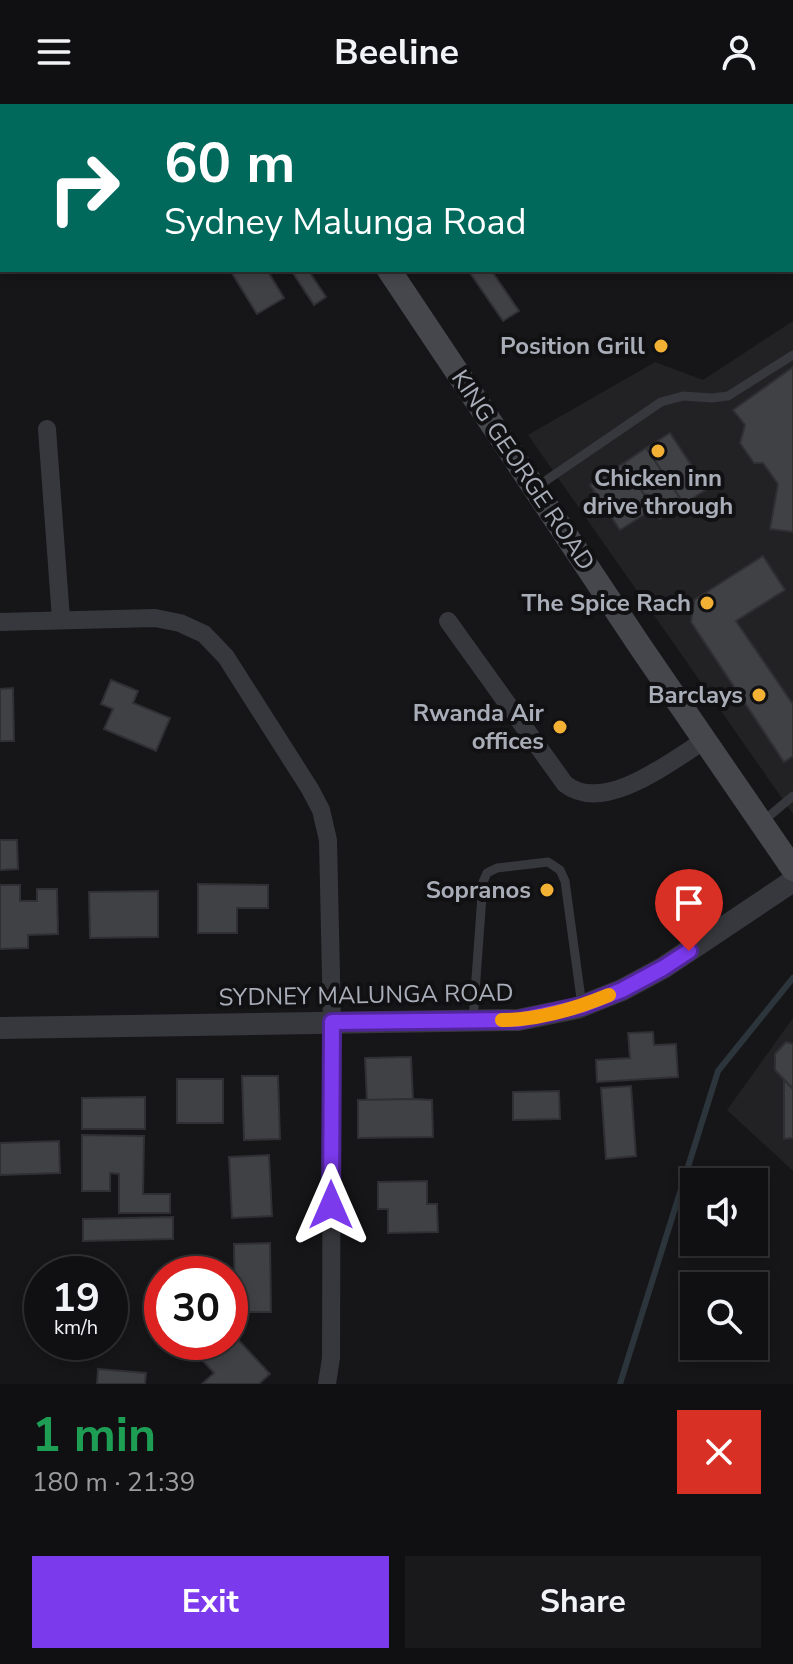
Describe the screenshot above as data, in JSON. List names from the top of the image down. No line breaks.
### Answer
{"streets":{"main road":["KING GEORGE ROAD"],"street":["SYDNEY MALUNGA ROAD"]},"places":["Position Grill","Chicken inn drive through","The Spice Rach","Barclays","Rwanda Air offices","Sopranos"],"page":{"header":"Beeline","turn":["60 m","Sydney Malunga Road"],"speed":"19 km/h","limit":"30","heading":["1 min","180 m · 21:39"],"buttons":["Exit","Share"]}}
